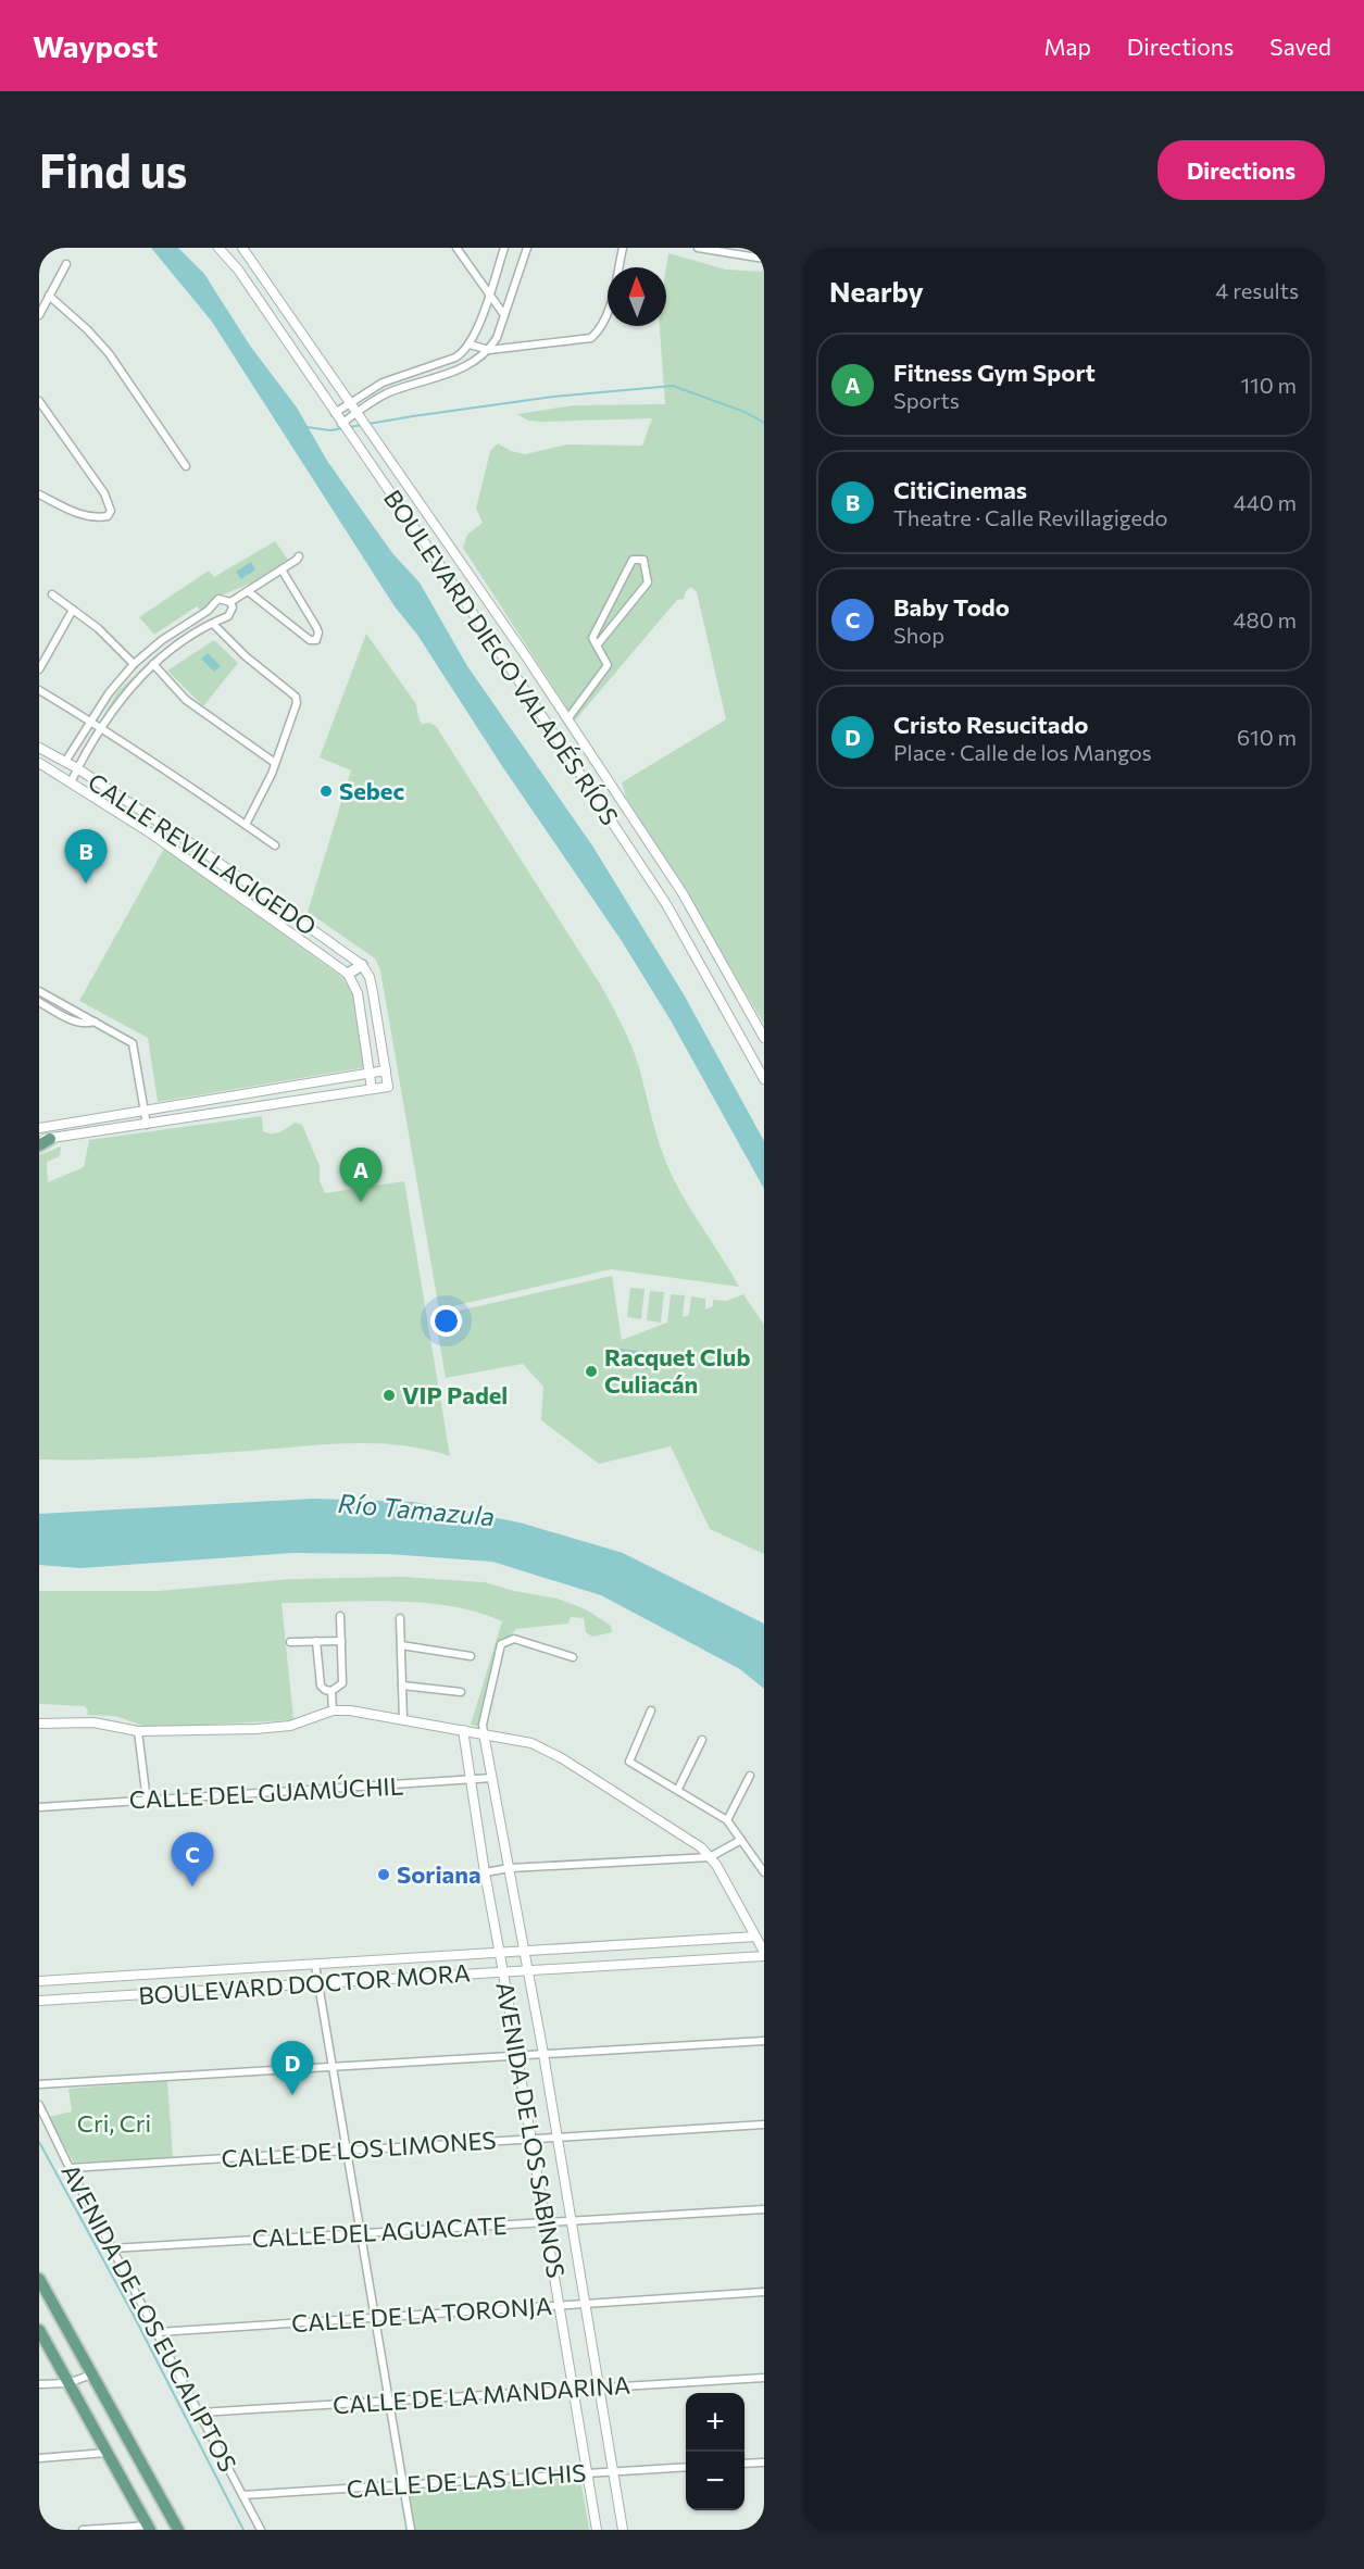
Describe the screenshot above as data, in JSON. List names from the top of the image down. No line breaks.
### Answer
{"streets":{"street":["BOULEVARD DIEGO VALADÉS RÍOS","CALLE REVILLAGIGEDO","CALLE DEL GUAMÚCHIL","BOULEVARD DOCTOR MORA","AVENIDA DE LOS SABINOS","CALLE DE LOS LIMONES","CALLE DEL AGUACATE","CALLE DE LA TORONJA","AVENIDA DE LOS EUCALIPTOS","CALLE DE LA MANDARINA","CALLE DE LAS LICHIS"]},"crossings":[["CALLE DEL GUAMÚCHIL","AVENIDA DE LOS SABINOS"],["BOULEVARD DOCTOR MORA","AVENIDA DE LOS SABINOS"],["AVENIDA DE LOS SABINOS","CALLE DE LOS LIMONES"],["AVENIDA DE LOS SABINOS","CALLE DEL AGUACATE"],["AVENIDA DE LOS SABINOS","CALLE DE LA TORONJA"],["AVENIDA DE LOS SABINOS","CALLE DE LA MANDARINA"],["AVENIDA DE LOS SABINOS","CALLE DE LAS LICHIS"],["CALLE DE LOS LIMONES","AVENIDA DE LOS EUCALIPTOS"],["CALLE DEL AGUACATE","AVENIDA DE LOS EUCALIPTOS"],["CALLE DE LA TORONJA","AVENIDA DE LOS EUCALIPTOS"],["AVENIDA DE LOS EUCALIPTOS","CALLE DE LA MANDARINA"],["AVENIDA DE LOS EUCALIPTOS","CALLE DE LAS LICHIS"]],"water":["Río Tamazula"],"parks":["Cri, Cri"],"places":["Sebec","Racquet Club Culiacán","VIP Padel","Soriana"],"north":"top","page":{"header":"Waypost","nav":["Map","Directions","Saved"],"buttons":"Directions","title":"Find us","heading":["Nearby","4 results"],"list":[{"mark":"A","name":"Fitness Gym Sport","note":"Sports","value":"110 m"},{"mark":"B","name":"CitiCinemas","note":"Theatre · Calle Revillagigedo","value":"440 m"},{"mark":"C","name":"Baby Todo","note":"Shop","value":"480 m"},{"mark":"D","name":"Cristo Resucitado","note":"Place · Calle de los Mangos","value":"610 m"}],"pins":["B","A","C","D"],"map_buttons":["+","−"]}}
